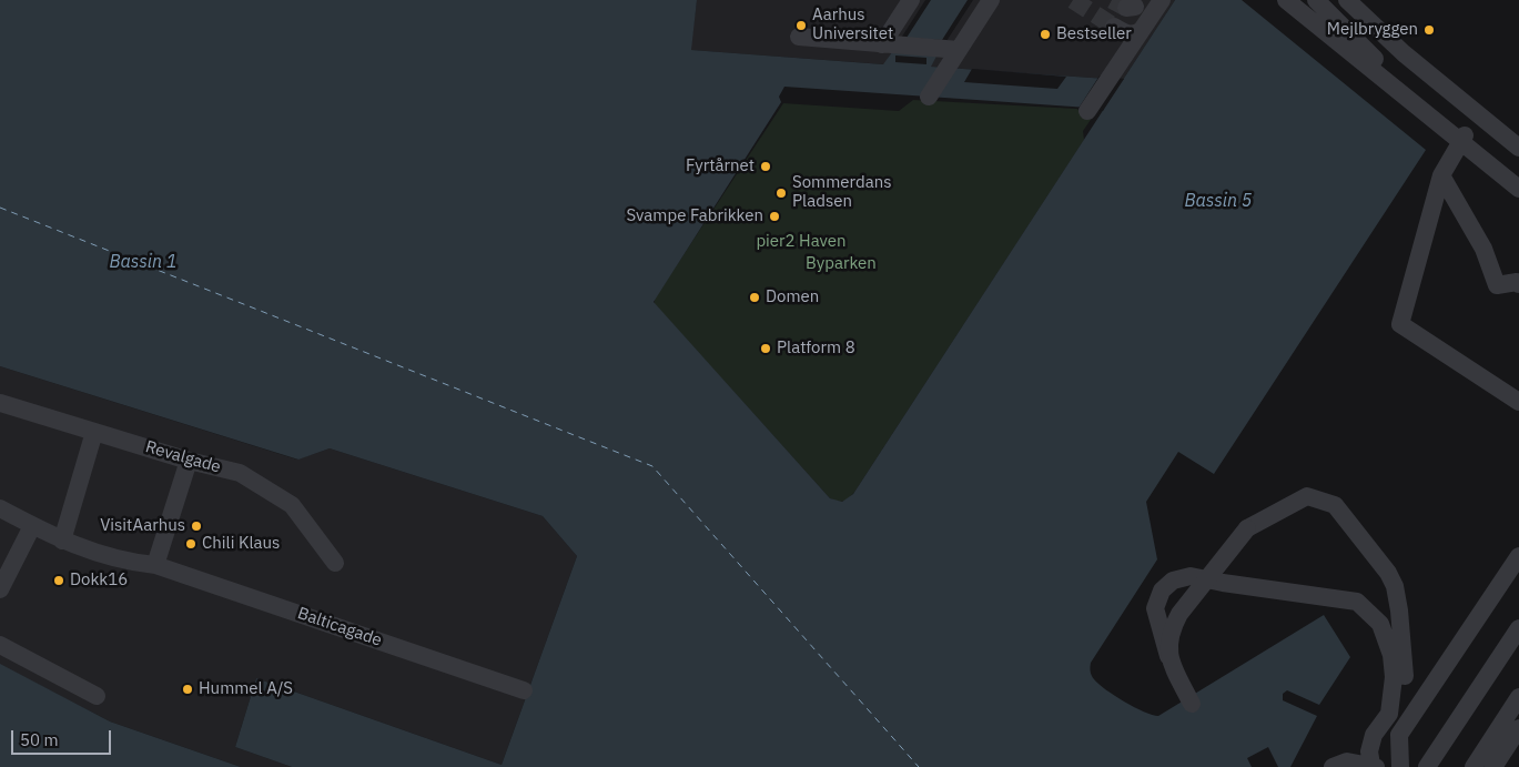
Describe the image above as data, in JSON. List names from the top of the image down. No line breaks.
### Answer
{"streets":{"street":["Revalgade","Balticagade"]},"water":["Bassin 5","Bassin 1"],"parks":["pier2 Haven","Byparken"],"places":["Aarhus Universitet","Mejlbryggen","Bestseller","Fyrtårnet","Sommerdans Pladsen","Svampe Fabrikken","Domen","Platform 8","VisitAarhus","Chili Klaus","Dokk16","Hummel A/S"],"scale_bar":"50 m"}
